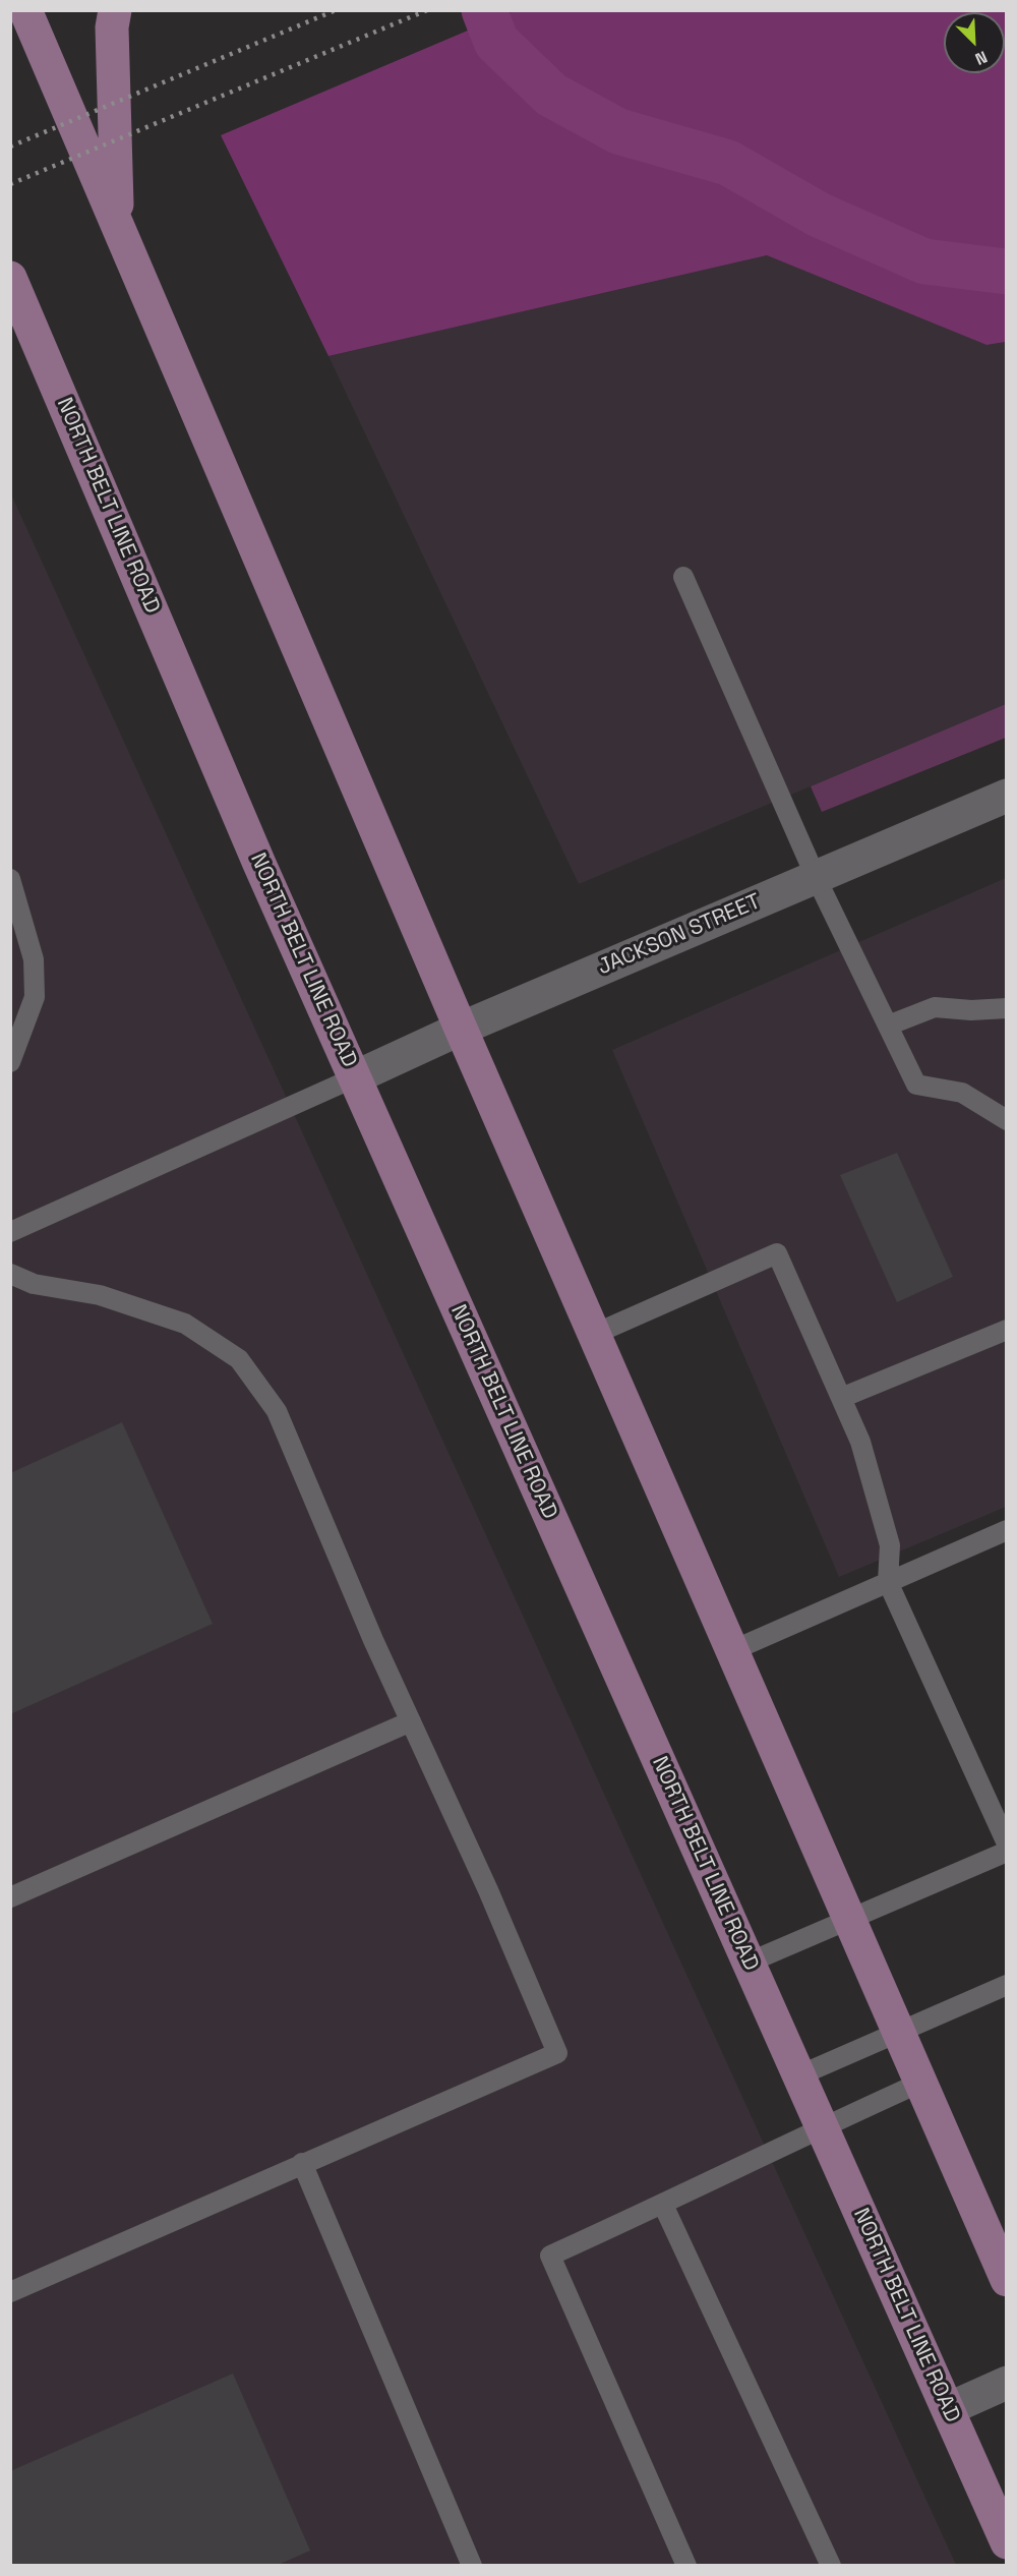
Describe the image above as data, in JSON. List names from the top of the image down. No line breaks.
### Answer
{"streets":{"main road":["NORTH BELT LINE ROAD"],"street":["JACKSON STREET"]},"crossings":[["NORTH BELT LINE ROAD","JACKSON STREET"]],"north":"bottom right"}
